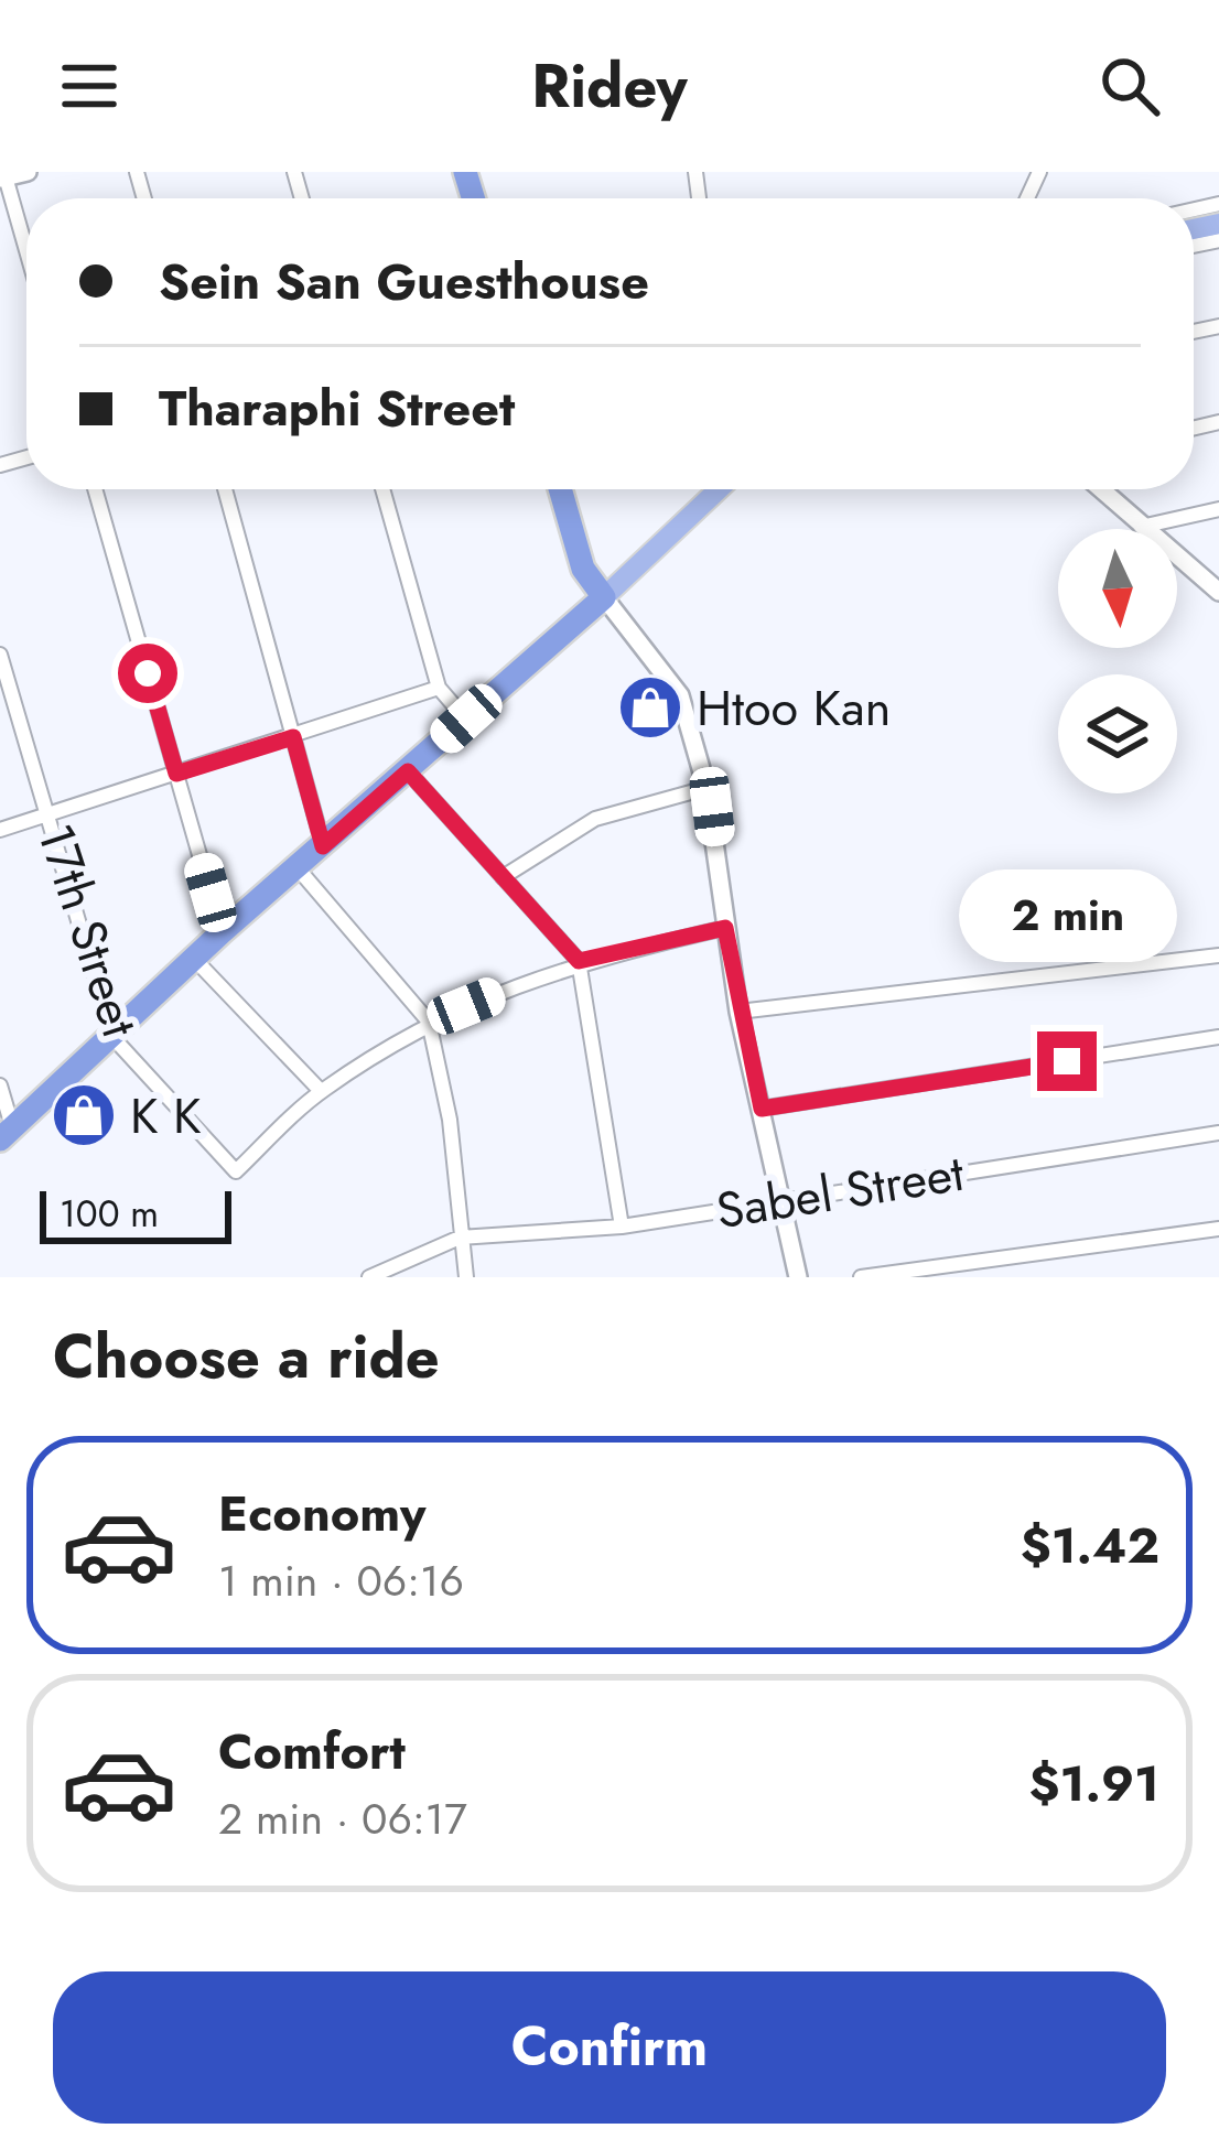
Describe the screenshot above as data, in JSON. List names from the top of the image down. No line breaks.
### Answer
{"streets":{"street":["17th Street","Sabel Street"]},"places":{"shop":["Htoo Kan","K K"]},"scale_bar":"100 m","north":"bottom","page":{"header":"Ridey","banner":["Sein San Guesthouse","Tharaphi Street"],"bubble":"2 min","scale":"100 m","heading":"Choose a ride","list":[{"name":"Economy","note":"1 min · 06:16","value":"$1.42"},{"name":"Comfort","note":"2 min · 06:17","value":"$1.91"}],"buttons":"Confirm"}}
